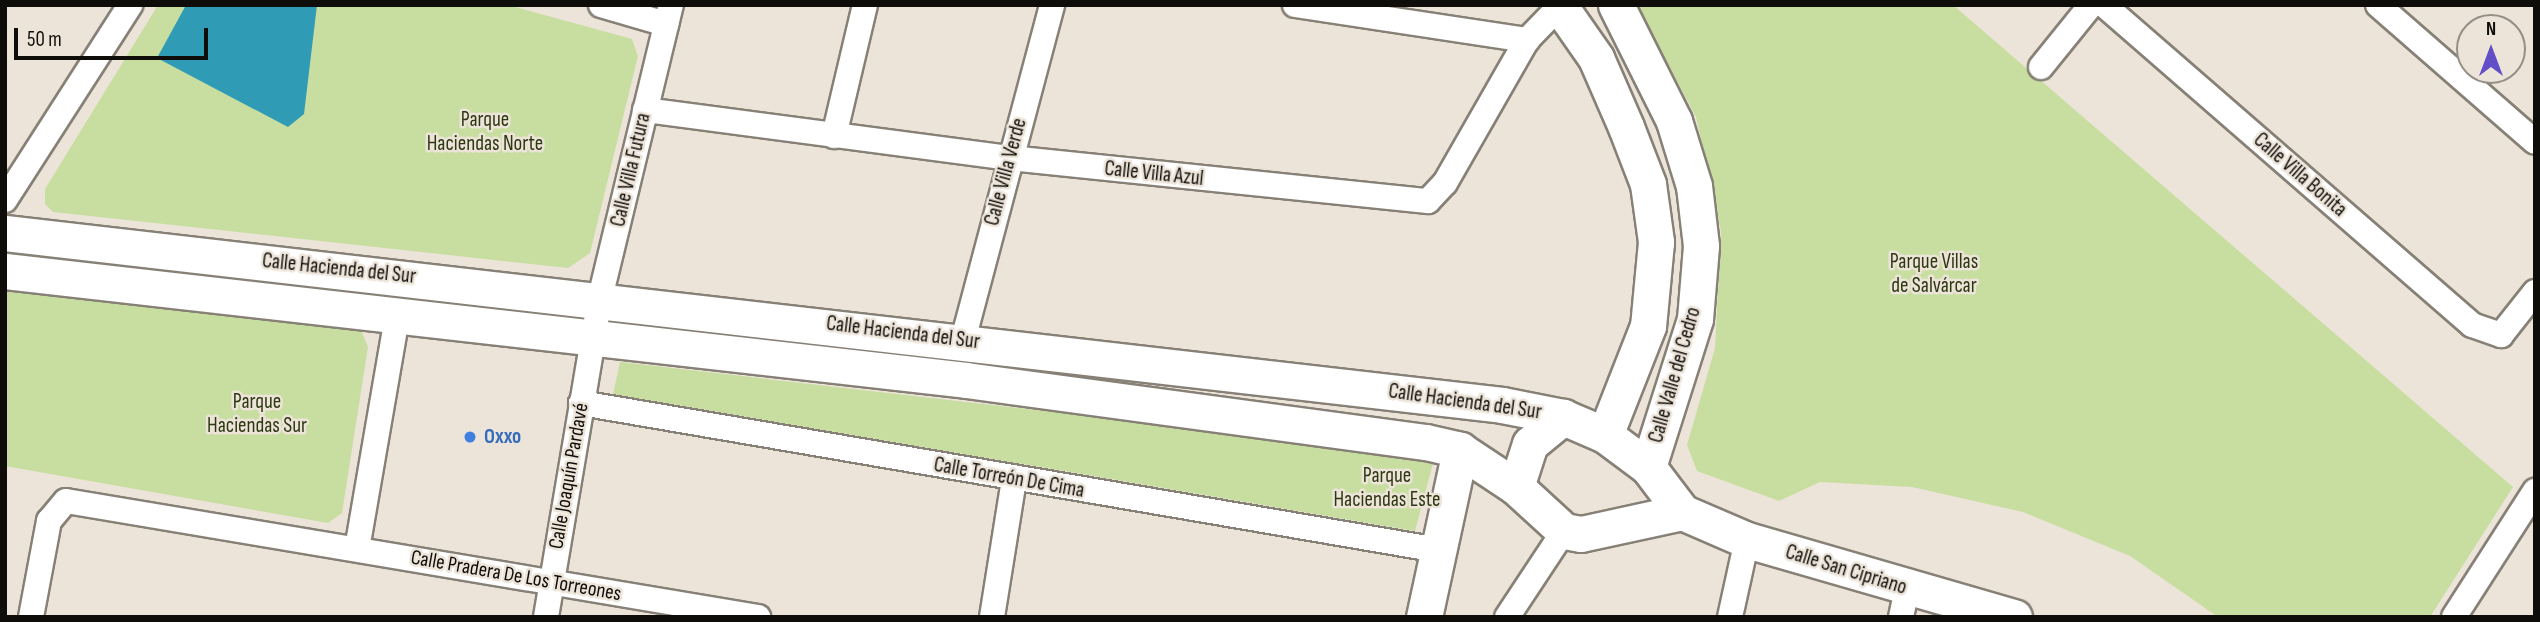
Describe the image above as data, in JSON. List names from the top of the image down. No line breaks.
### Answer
{"streets":{"street":["Calle Villa Futura","Calle Villa Verde","Calle Villa Azul","Calle Villa Bonita","Calle Hacienda del Sur","Calle Valle del Cedro","Calle Joaquín Pardavé","Calle Torreón De Cima","Calle San Cipriano","Calle Pradera De Los Torreones"]},"crossings":[["Calle Villa Futura","Calle Villa Azul"],["Calle Villa Futura","Calle Hacienda del Sur"],["Calle Villa Futura","Calle Joaquín Pardavé"],["Calle Villa Verde","Calle Villa Azul"],["Calle Villa Verde","Calle Hacienda del Sur"],["Calle Villa Azul","Calle Valle del Cedro"],["Calle Hacienda del Sur","Calle Valle del Cedro"],["Calle Hacienda del Sur","Calle Joaquín Pardavé"],["Calle Hacienda del Sur","Calle San Cipriano"],["Calle Joaquín Pardavé","Calle Torreón De Cima"],["Calle Joaquín Pardavé","Calle Pradera De Los Torreones"]],"parks":["Parque Haciendas Norte","Parque Villas de Salvárcar","Parque Haciendas Sur","Parque Haciendas Este"],"places":["Oxxo"],"scale_bar":"50 m","north":"top"}
